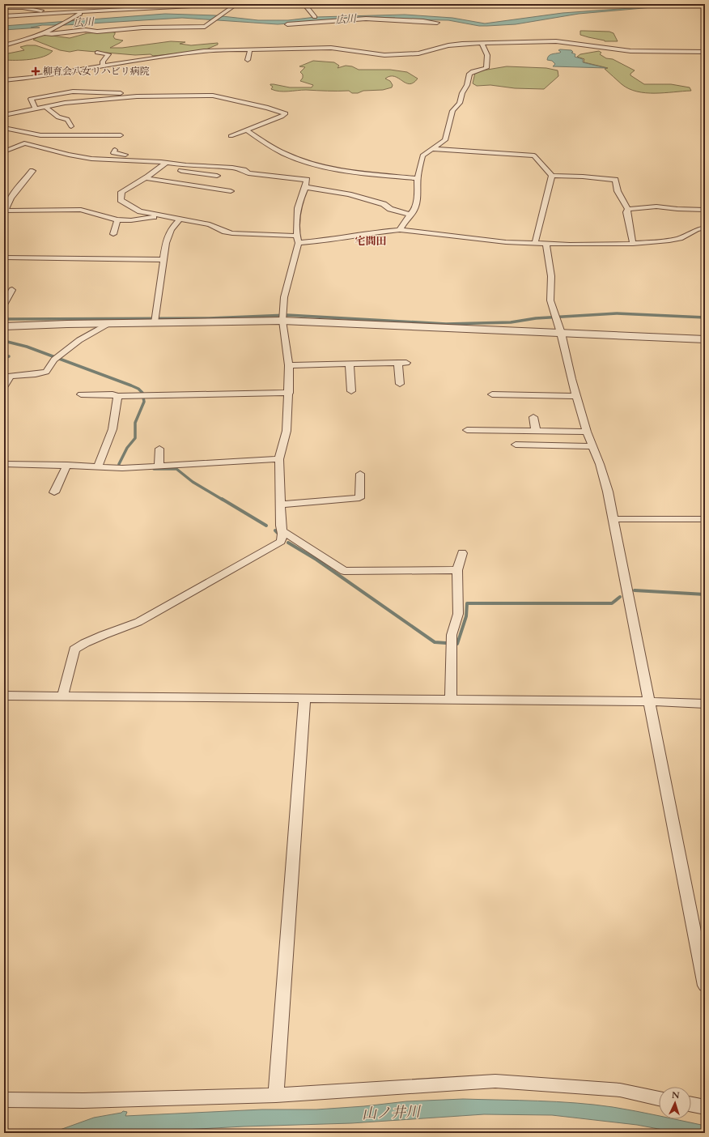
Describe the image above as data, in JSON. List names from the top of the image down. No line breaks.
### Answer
{"districts":["宅間田"],"water":["広川","山ノ井川"],"places":{"health":["柳育会八女リハビリ病院"]},"north":"top"}
